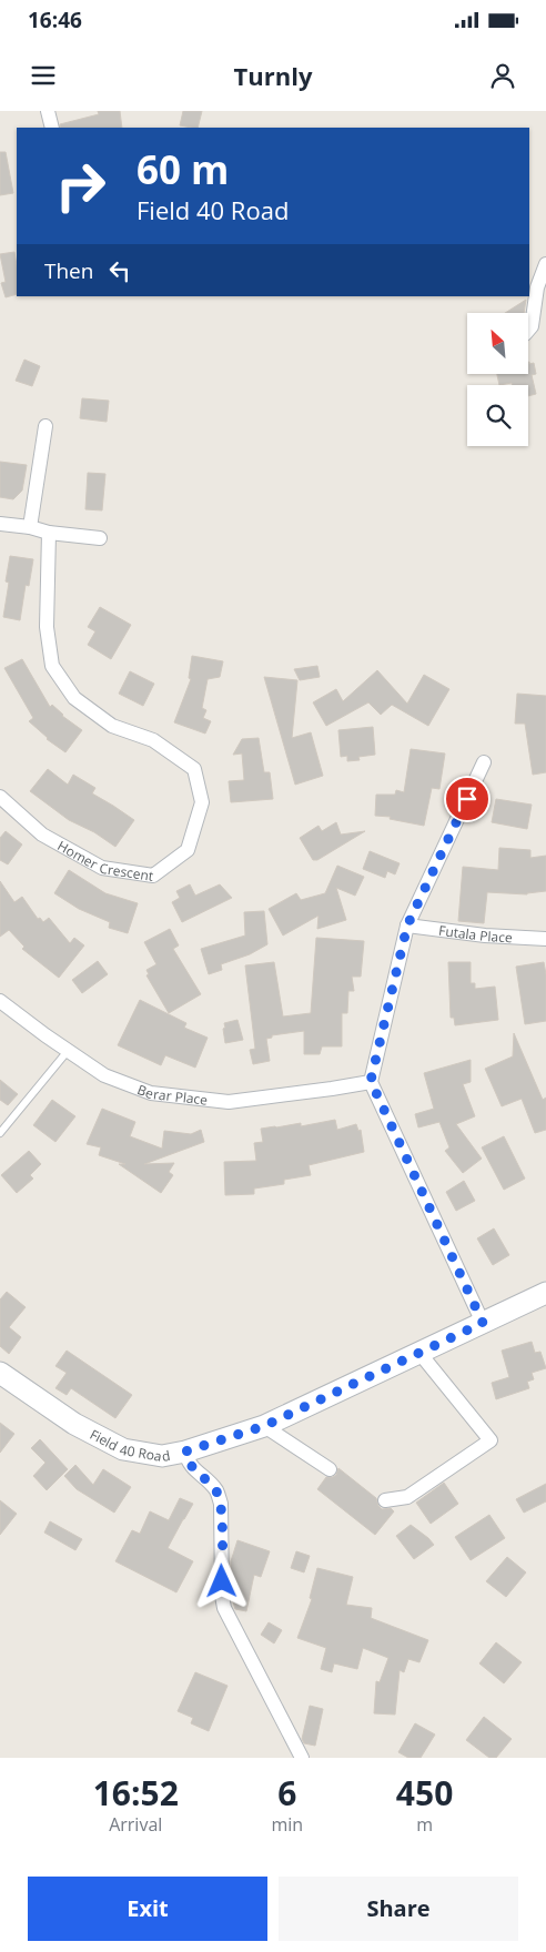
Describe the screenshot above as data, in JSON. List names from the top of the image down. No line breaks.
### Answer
{"streets":{"street":["Homer Crescent","Futala Place","Berar Place","Field 40 Road"]},"north":"top left","page":{"status":"16:46","header":"Turnly","turn":["60 m","Field 40 Road"],"then":"Then","eta":["16:52","Arrival","6","min","450","m"],"buttons":["Exit","Share"]}}
